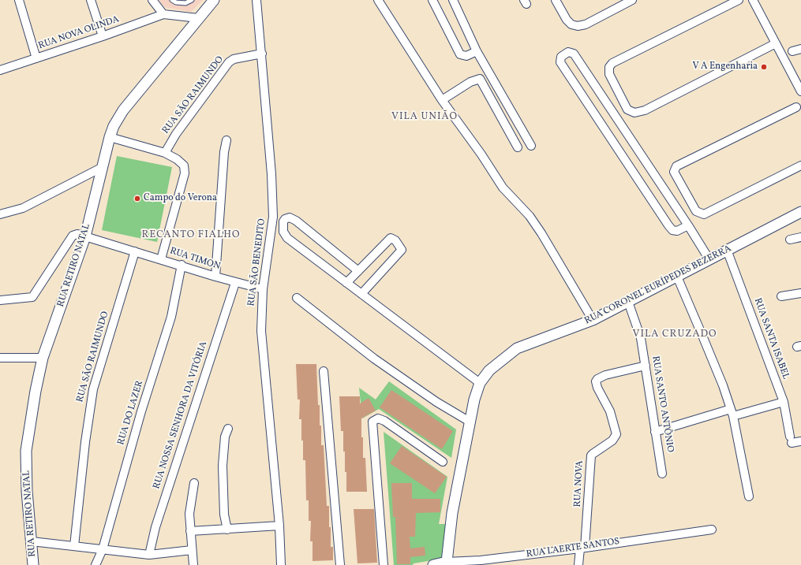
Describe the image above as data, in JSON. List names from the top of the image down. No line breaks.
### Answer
{"streets":{"street":["RUA NOVA OLINDA","RUA SÃO RAIMUNDO","RUA TIMON","RUA SÃO BENEDITO","RUA RETIRO NATAL","RUA CORONEL EURÍPEDES BEZERRA","RUA SANTA ISABEL","RUA SANTO ANTÔNIO","RUA DO LAZER","RUA NOSSA SENHORA DA VITÓRIA","RUA NOVA","RUA LAERTE SANTOS"]},"crossings":[["RUA SÃO RAIMUNDO","RUA TIMON"],["RUA SÃO RAIMUNDO","RUA SÃO BENEDITO"],["RUA TIMON","RUA SÃO BENEDITO"],["RUA TIMON","RUA RETIRO NATAL"],["RUA TIMON","RUA DO LAZER"],["RUA TIMON","RUA NOSSA SENHORA DA VITÓRIA"],["RUA CORONEL EURÍPEDES BEZERRA","RUA SANTA ISABEL"],["RUA CORONEL EURÍPEDES BEZERRA","RUA SANTO ANTÔNIO"],["RUA CORONEL EURÍPEDES BEZERRA","RUA LAERTE SANTOS"],["RUA SANTO ANTÔNIO","RUA NOVA"],["RUA NOVA","RUA LAERTE SANTOS"]],"districts":["VILA UNIÃO","RECANTO FIALHO","VILA CRUZADO"],"places":["V A Engenharia","Campo do Verona"]}
